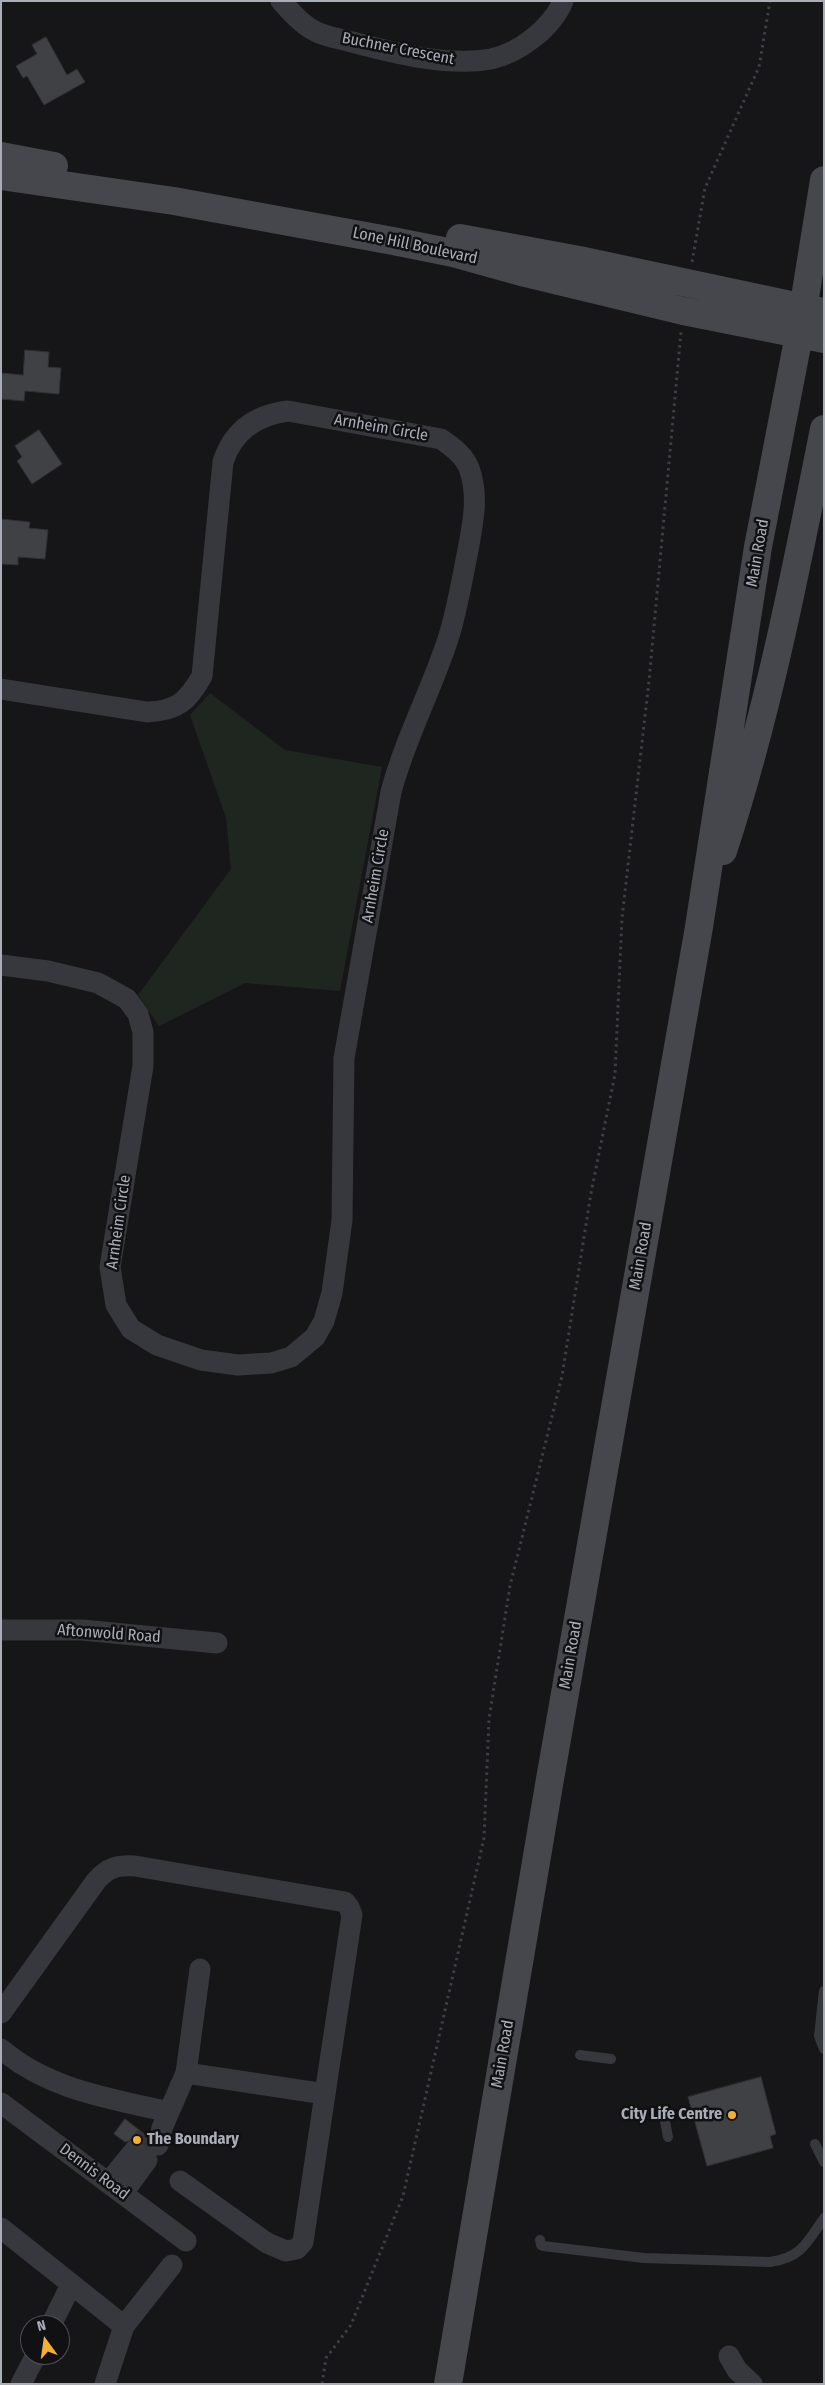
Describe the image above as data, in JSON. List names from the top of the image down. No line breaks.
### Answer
{"streets":{"main road":["Lone Hill Boulevard","Main Road"],"street":["Buchner Crescent","Arnheim Circle","Aftonwold Road","Dennis Road"]},"crossings":[["Lone Hill Boulevard","Main Road"]],"places":["City Life Centre","The Boundary"],"north":"top"}
